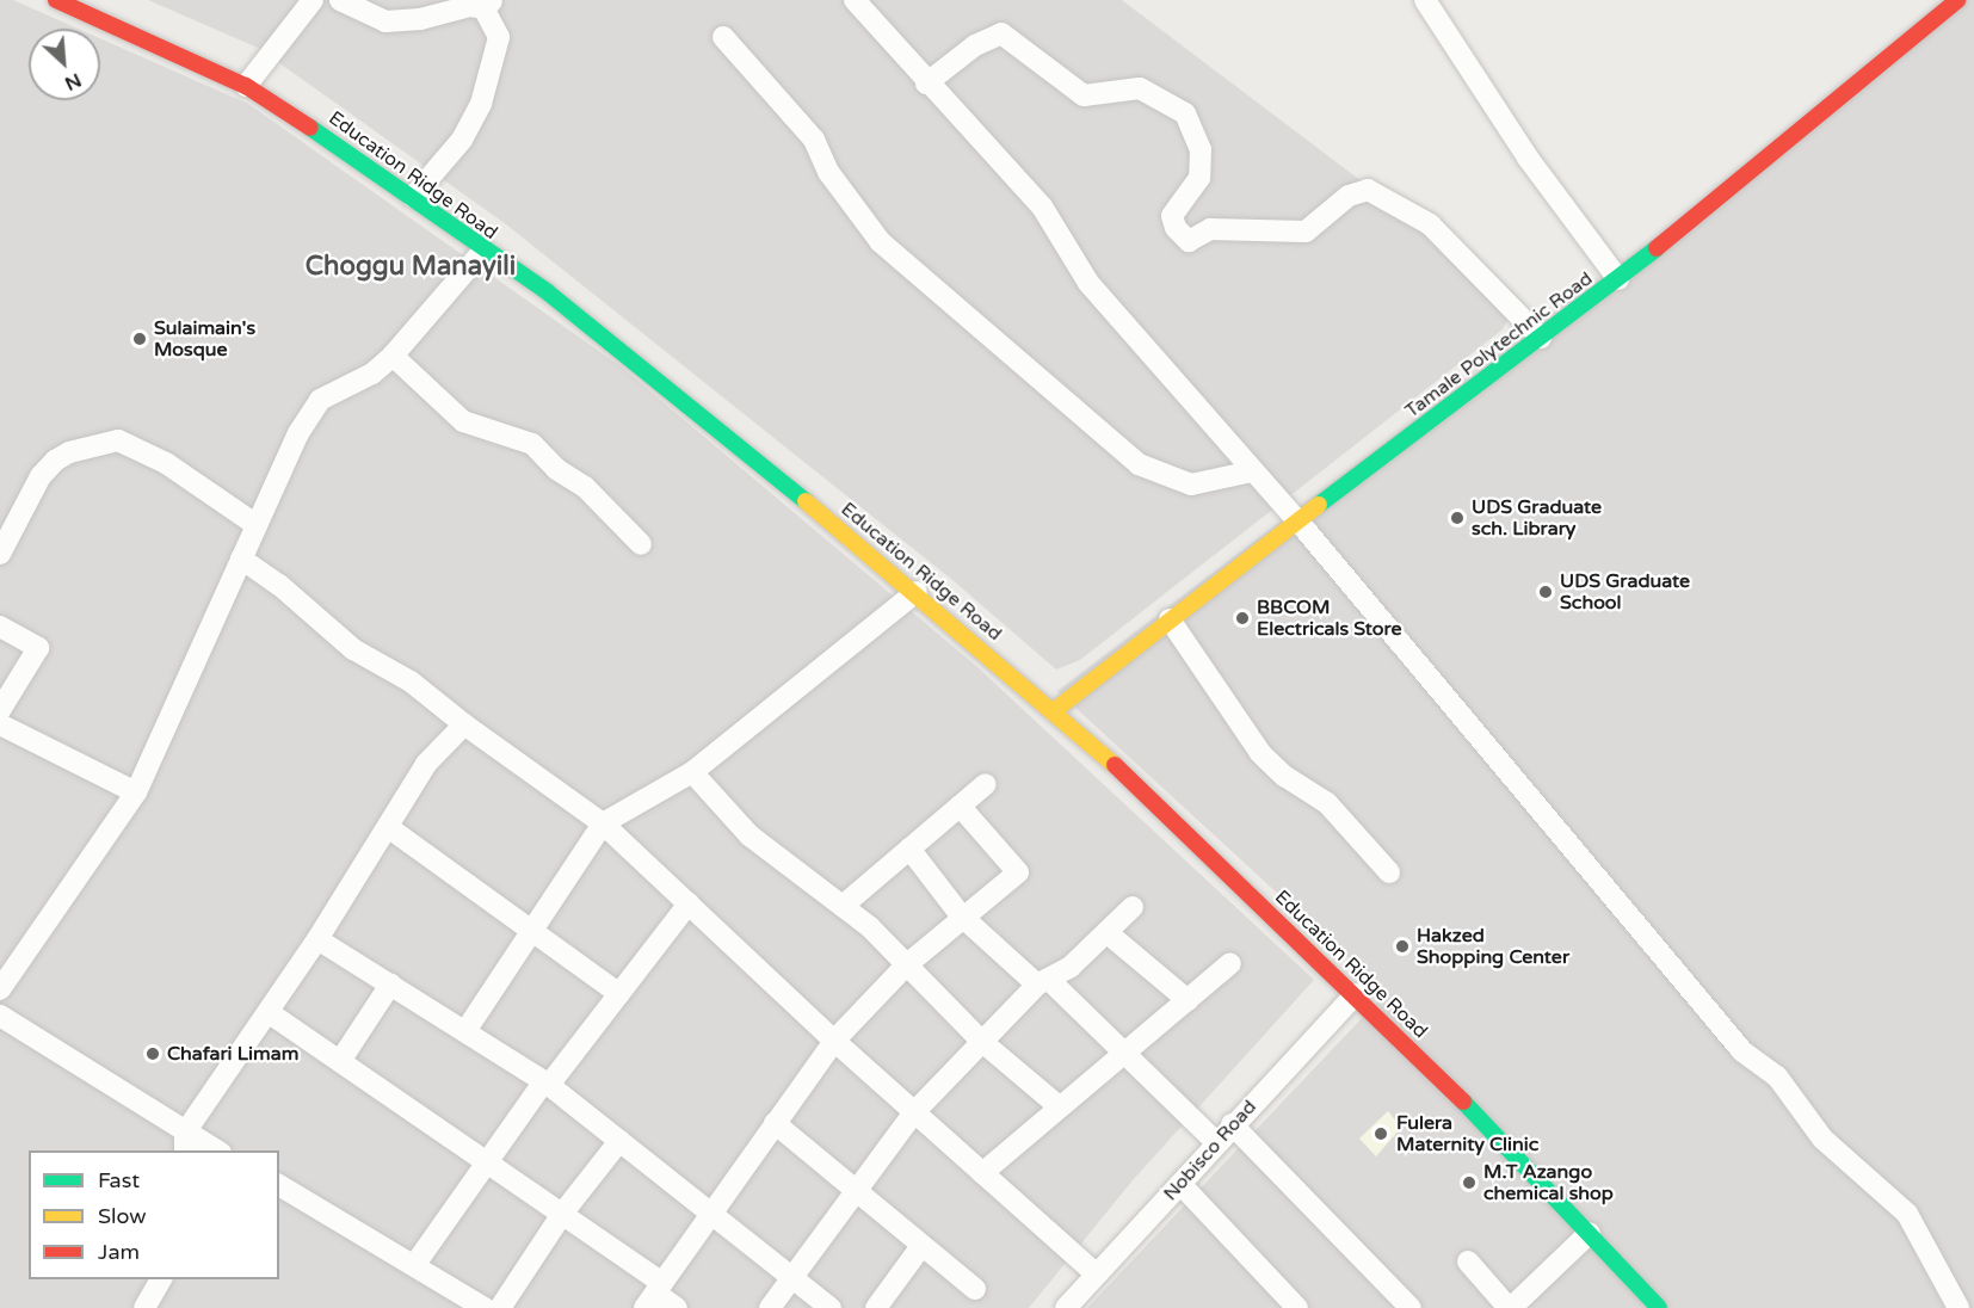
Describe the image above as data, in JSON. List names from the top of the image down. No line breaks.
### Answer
{"streets":{"main road":["Education Ridge Road","Tamale Polytechnic Road"],"street":["Nobisco Road"]},"crossings":[["Education Ridge Road","Tamale Polytechnic Road"],["Education Ridge Road","Nobisco Road"]],"districts":["Choggu Manayili"],"places":["Sulaimain's Mosque","UDS Graduate sch. Library","UDS Graduate School","BBCOM Electricals Store","Hakzed Shopping Center","Chafari Limam","Fulera Maternity Clinic","M.T Azango chemical shop"],"legend":["Fast","Slow","Jam"],"north":"bottom right"}
